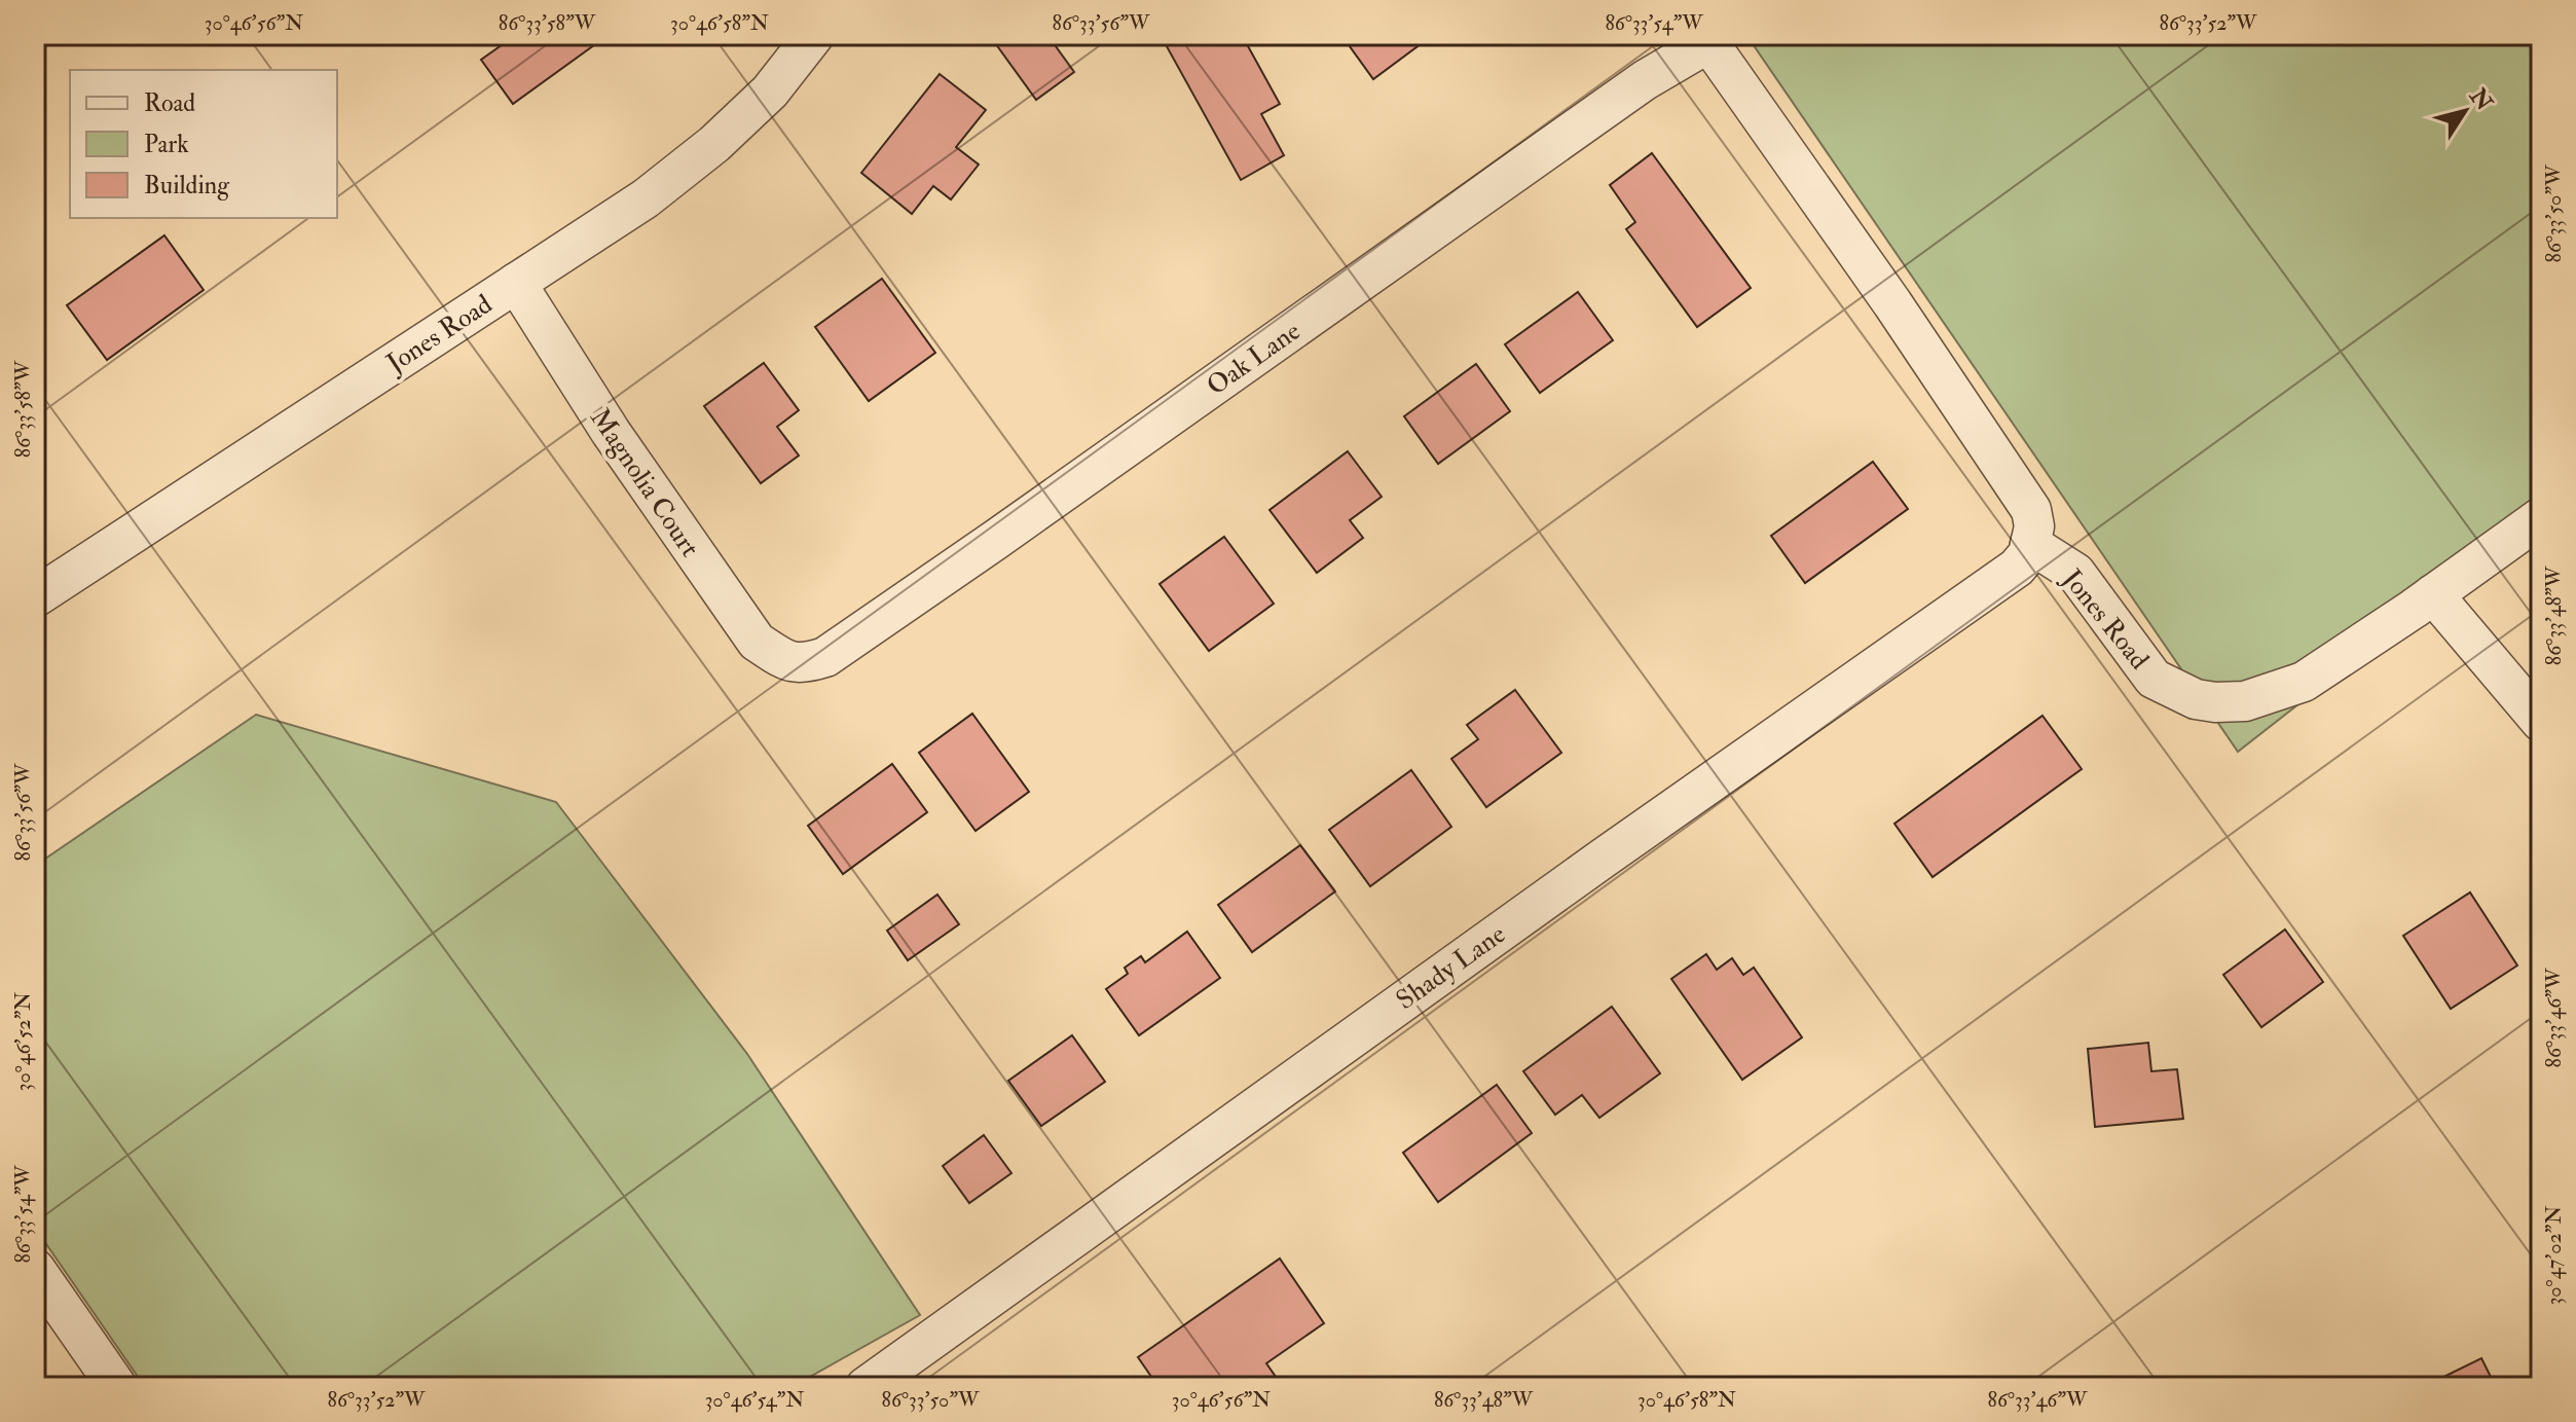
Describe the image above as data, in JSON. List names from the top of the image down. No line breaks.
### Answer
{"streets":{"street":["Jones Road","Oak Lane","Magnolia Court","Shady Lane"]},"crossings":[["Jones Road","Magnolia Court"],["Jones Road","Shady Lane"],["Oak Lane","Magnolia Court"]],"legend":["Road","Park","Building"],"north":"top right","coordinates":["30°46'56\"N","86°33'58\"W","30°46'58\"N","86°33'56\"W","86°33'54\"W","86°33'52\"W","86°33'50\"W","86°33'48\"W","86°33'46\"W","30°46'52\"N","30°47'02\"N","30°46'54\"N"]}
